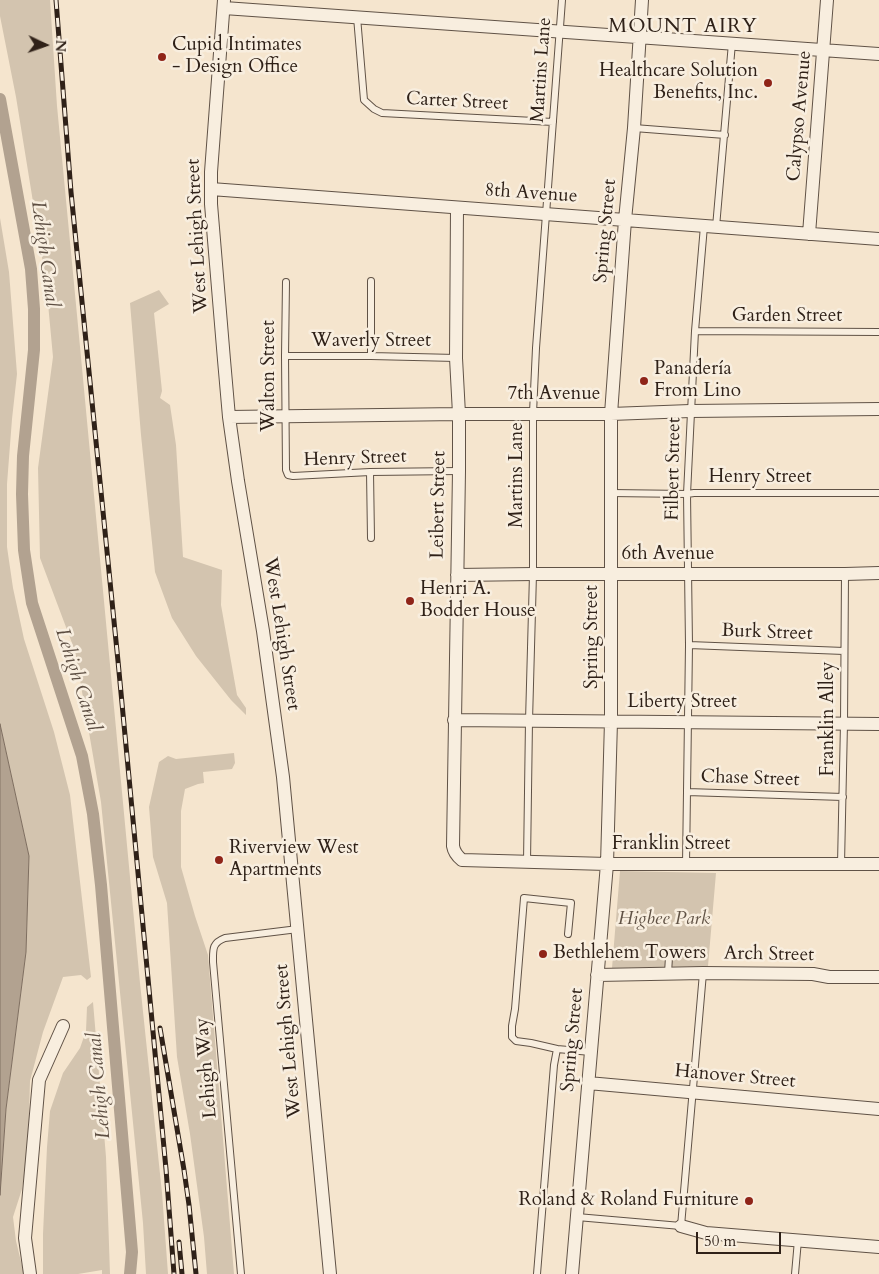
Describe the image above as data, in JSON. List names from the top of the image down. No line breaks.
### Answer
{"streets":{"street":["Calypso Avenue","8th Avenue","Spring Street","West Lehigh Street","7th Avenue","Leibert Street","6th Avenue","Liberty Street","Franklin Street","Arch Street","Hanover Street"],"lane":["Martins Lane","Carter Street","Garden Street","Waverly Street","Walton Street","Henry Street","Filbert Street","Burk Street","Franklin Alley","Chase Street","Lehigh Way"]},"crossings":[["Martins Lane","Carter Street"],["Martins Lane","8th Avenue"],["Martins Lane","7th Avenue"],["Martins Lane","6th Avenue"],["Martins Lane","Liberty Street"],["Martins Lane","Franklin Street"],["Calypso Avenue","8th Avenue"],["8th Avenue","Spring Street"],["8th Avenue","West Lehigh Street"],["8th Avenue","Filbert Street"],["8th Avenue","Leibert Street"],["Spring Street","7th Avenue"],["Spring Street","Henry Street"],["Spring Street","6th Avenue"],["Spring Street","Liberty Street"],["Spring Street","Franklin Street"],["Spring Street","Arch Street"],["Spring Street","Hanover Street"],["West Lehigh Street","7th Avenue"],["West Lehigh Street","Lehigh Way"],["Garden Street","Filbert Street"],["Waverly Street","Walton Street"],["Waverly Street","Leibert Street"],["Walton Street","7th Avenue"],["Walton Street","Henry Street"],["7th Avenue","Filbert Street"],["7th Avenue","Leibert Street"],["Henry Street","Filbert Street"],["Henry Street","Leibert Street"],["Filbert Street","6th Avenue"],["Filbert Street","Burk Street"],["Filbert Street","Liberty Street"],["Filbert Street","Chase Street"],["Filbert Street","Franklin Street"],["Leibert Street","6th Avenue"],["Leibert Street","Liberty Street"],["Leibert Street","Franklin Street"],["6th Avenue","Franklin Alley"],["Burk Street","Franklin Alley"],["Liberty Street","Franklin Alley"],["Franklin Alley","Chase Street"],["Franklin Alley","Franklin Street"]],"districts":["MOUNT AIRY"],"water":["Lehigh Canal"],"parks":["Higbee Park"],"places":["Cupid Intimates - Design Office","Healthcare Solution Benefits, Inc.","Panadería From Lino","Henri A. Bodder House","Riverview West Apartments","Bethlehem Towers","Roland & Roland Furniture"],"scale_bar":"50 m","north":"right"}
